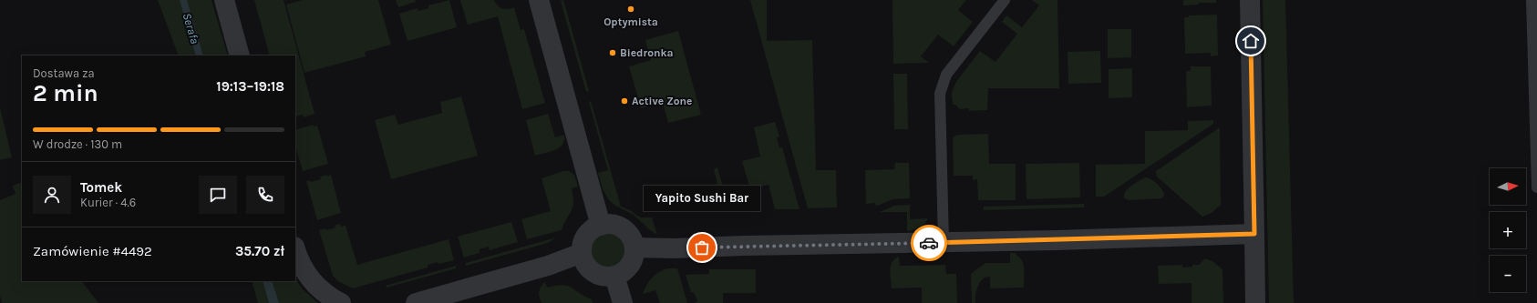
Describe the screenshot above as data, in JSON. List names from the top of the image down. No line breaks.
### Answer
{"water":["Serafa"],"places":["Optymista","Biedronka","Active Zone","Yapito Sushi Bar"],"north":"right","page":{"heading":["2 min","Dostawa za","19:13–19:18"],"panel":["Tomek","Kurier · 4.6","Zamówienie #4492","35.70 zł"],"bar":"W drodze · 130 m","map_buttons":["+","−"],"bubble":"Yapito Sushi Bar"}}
